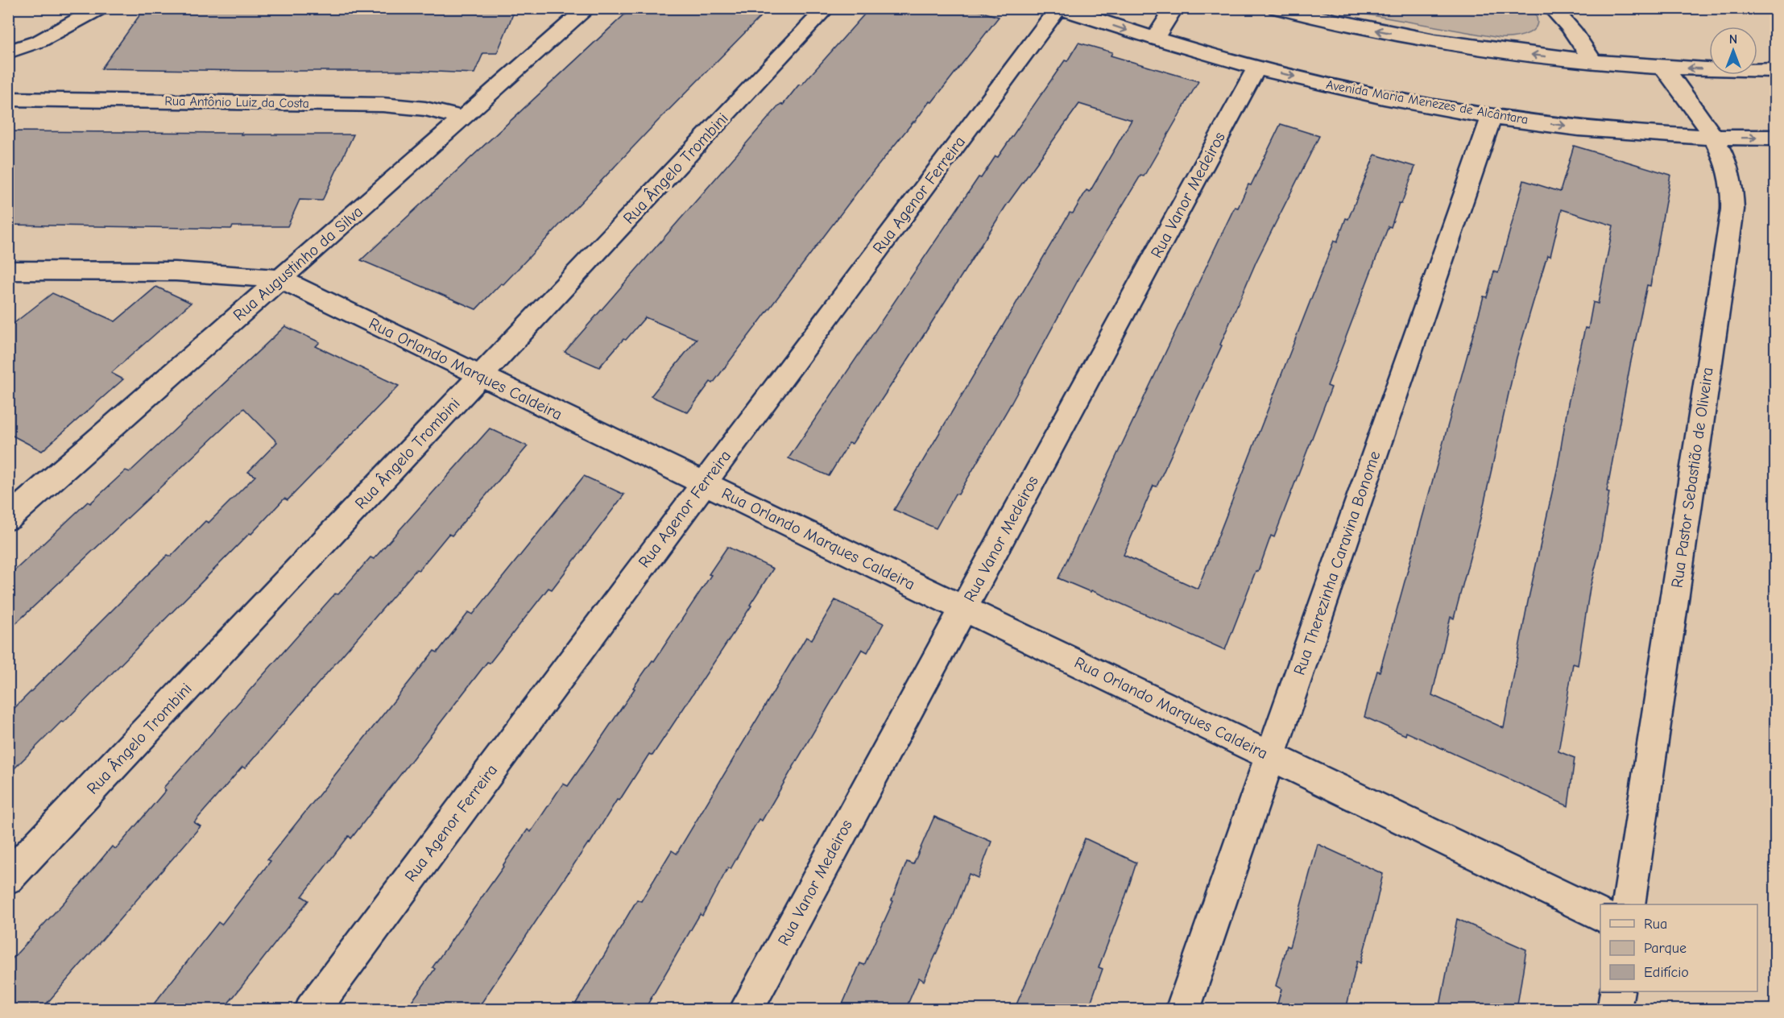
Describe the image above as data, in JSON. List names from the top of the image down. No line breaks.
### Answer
{"streets":{"street":["Rua Antônio Luiz da Costa","Avenida Maria Menezes de Alcântara","Rua Ângelo Trombini","Rua Agenor Ferreira","Rua Vanor Medeiros","Rua Augustinho da Silva","Rua Orlando Marques Caldeira","Rua Pastor Sebastião de Oliveira","Rua Therezinha Caravina Bonome"]},"crossings":[["Rua Antônio Luiz da Costa","Rua Augustinho da Silva"],["Avenida Maria Menezes de Alcântara","Rua Agenor Ferreira"],["Avenida Maria Menezes de Alcântara","Rua Vanor Medeiros"],["Avenida Maria Menezes de Alcântara","Rua Pastor Sebastião de Oliveira"],["Avenida Maria Menezes de Alcântara","Rua Therezinha Caravina Bonome"],["Rua Ângelo Trombini","Rua Orlando Marques Caldeira"],["Rua Agenor Ferreira","Rua Orlando Marques Caldeira"],["Rua Vanor Medeiros","Rua Orlando Marques Caldeira"],["Rua Augustinho da Silva","Rua Orlando Marques Caldeira"],["Rua Orlando Marques Caldeira","Rua Therezinha Caravina Bonome"]],"legend":["Rua","Parque","Edifício"],"north":"top"}
